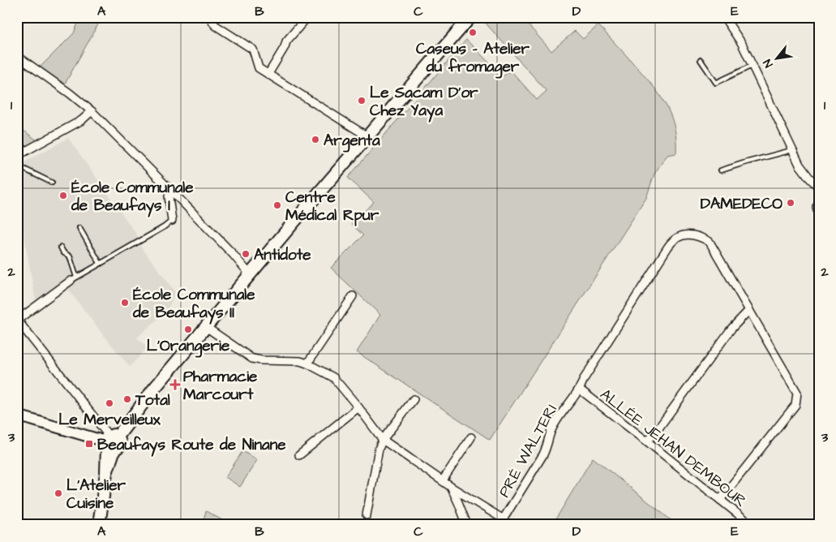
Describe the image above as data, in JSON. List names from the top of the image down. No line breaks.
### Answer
{"streets":{"street":["ALLÉE JEHAN DEMBOUR","PRÉ WALTERI"]},"crossings":[["ALLÉE JEHAN DEMBOUR","PRÉ WALTERI"]],"places":{"other":["Caseus - Atelier du fromager","Le Sacam D'or Chez Yaya","Argenta","École Communale de Beaufays I","DAMEDECO","Centre Médical Rpur","Antidote","École Communale de Beaufays II","L'Orangerie","Total","Le Merveilleux","L'Atelier Cuisine"],"health":["Pharmacie Marcourt"],"transit":["Beaufays Route de Ninane"]},"north":"bottom left","grid":{"columns":["A","B","C","D","E"],"rows":["1","2","3"]}}
